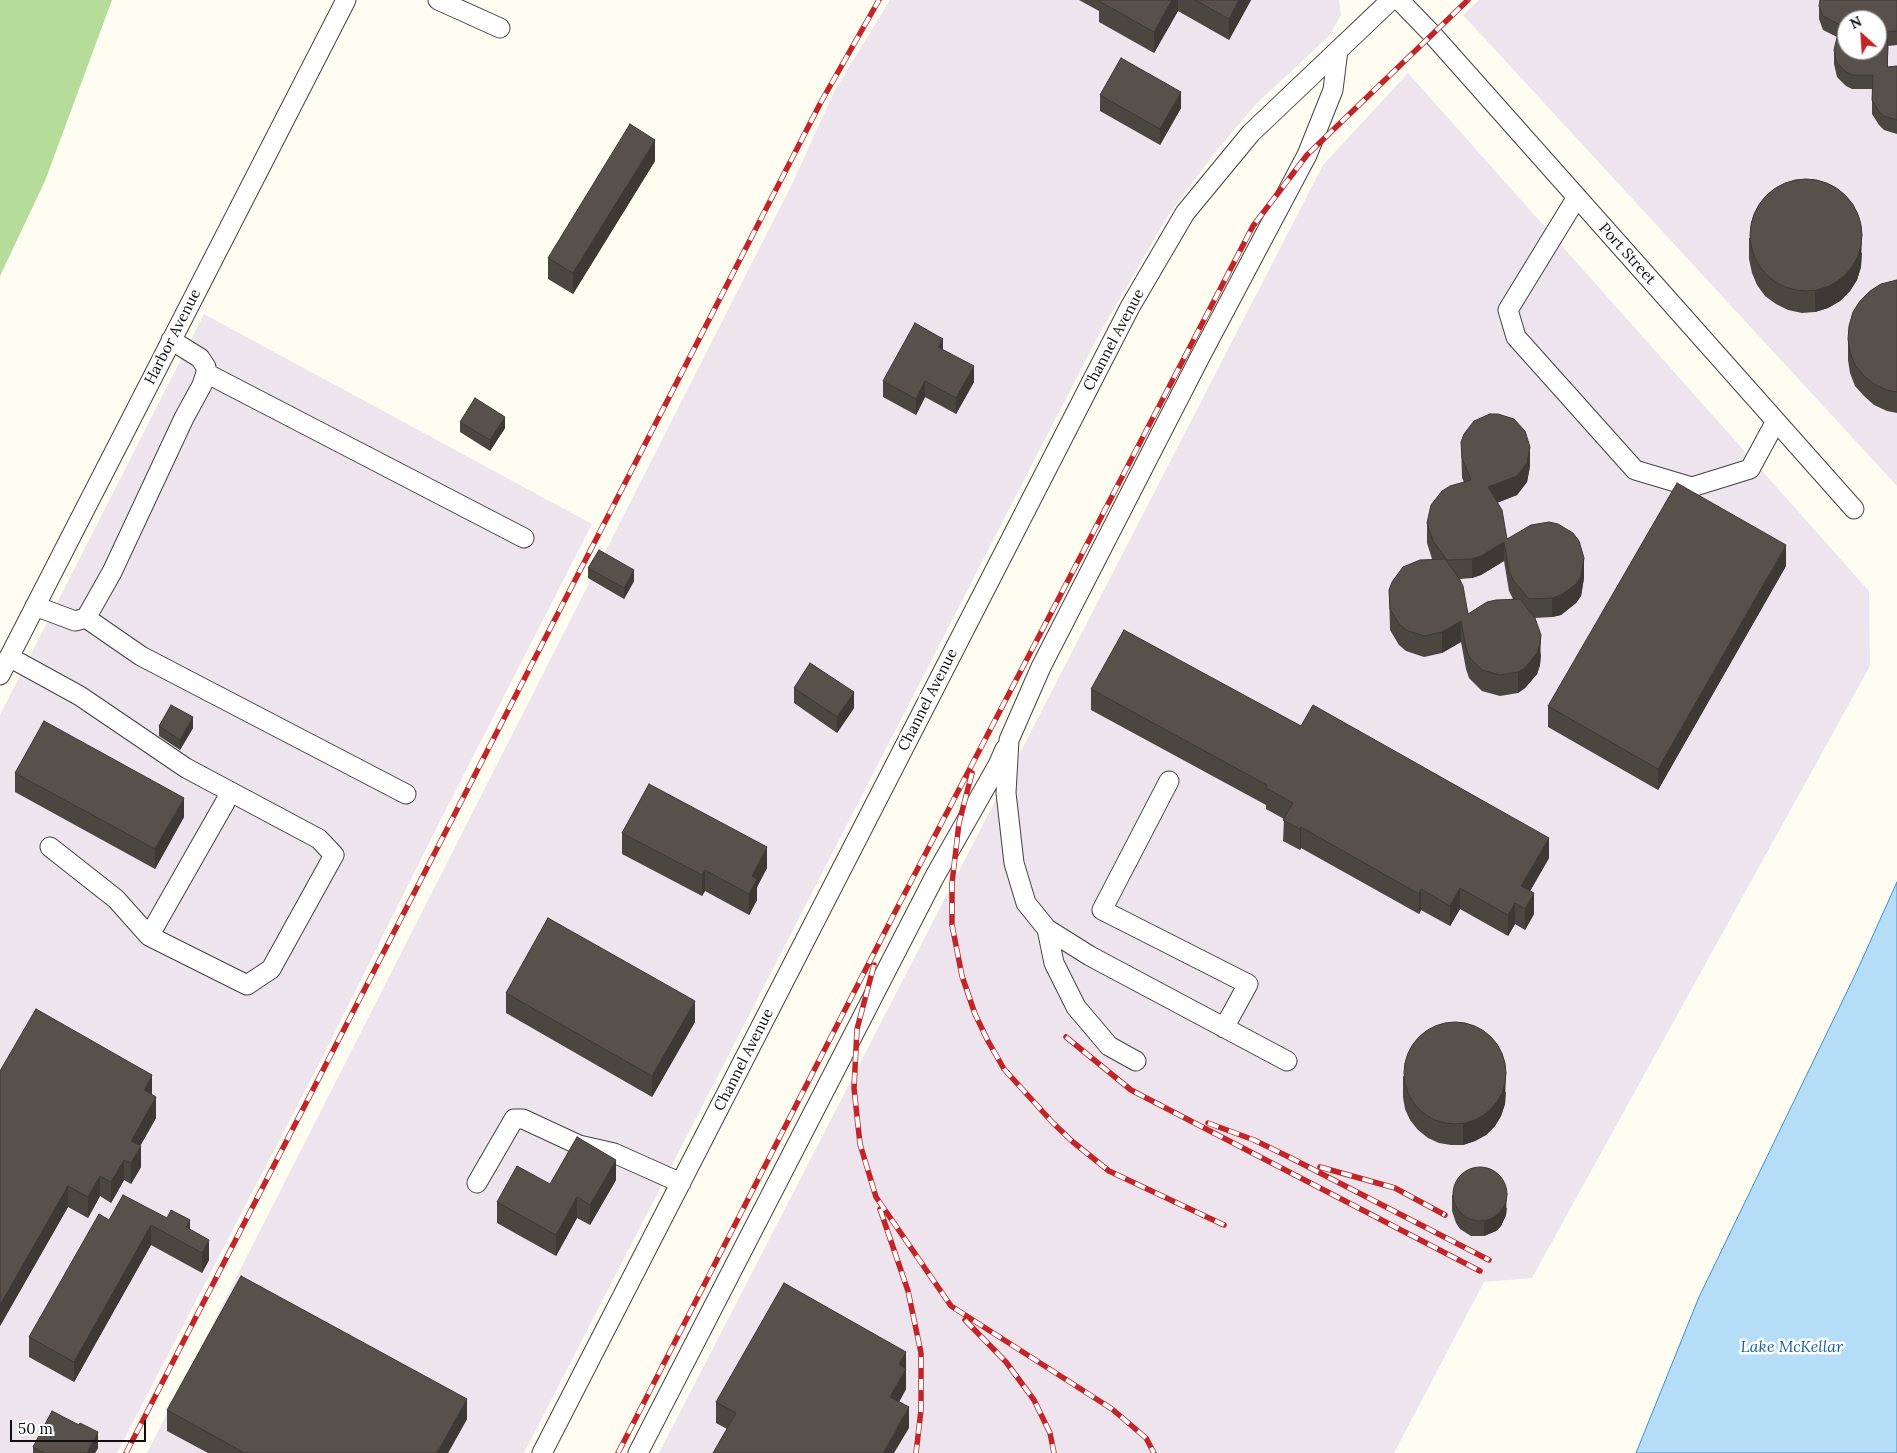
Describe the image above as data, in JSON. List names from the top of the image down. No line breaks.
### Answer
{"streets":{"street":["Port Street","Harbor Avenue","Channel Avenue"]},"water":["Lake McKellar"],"scale_bar":"50 m","north":"top left"}
